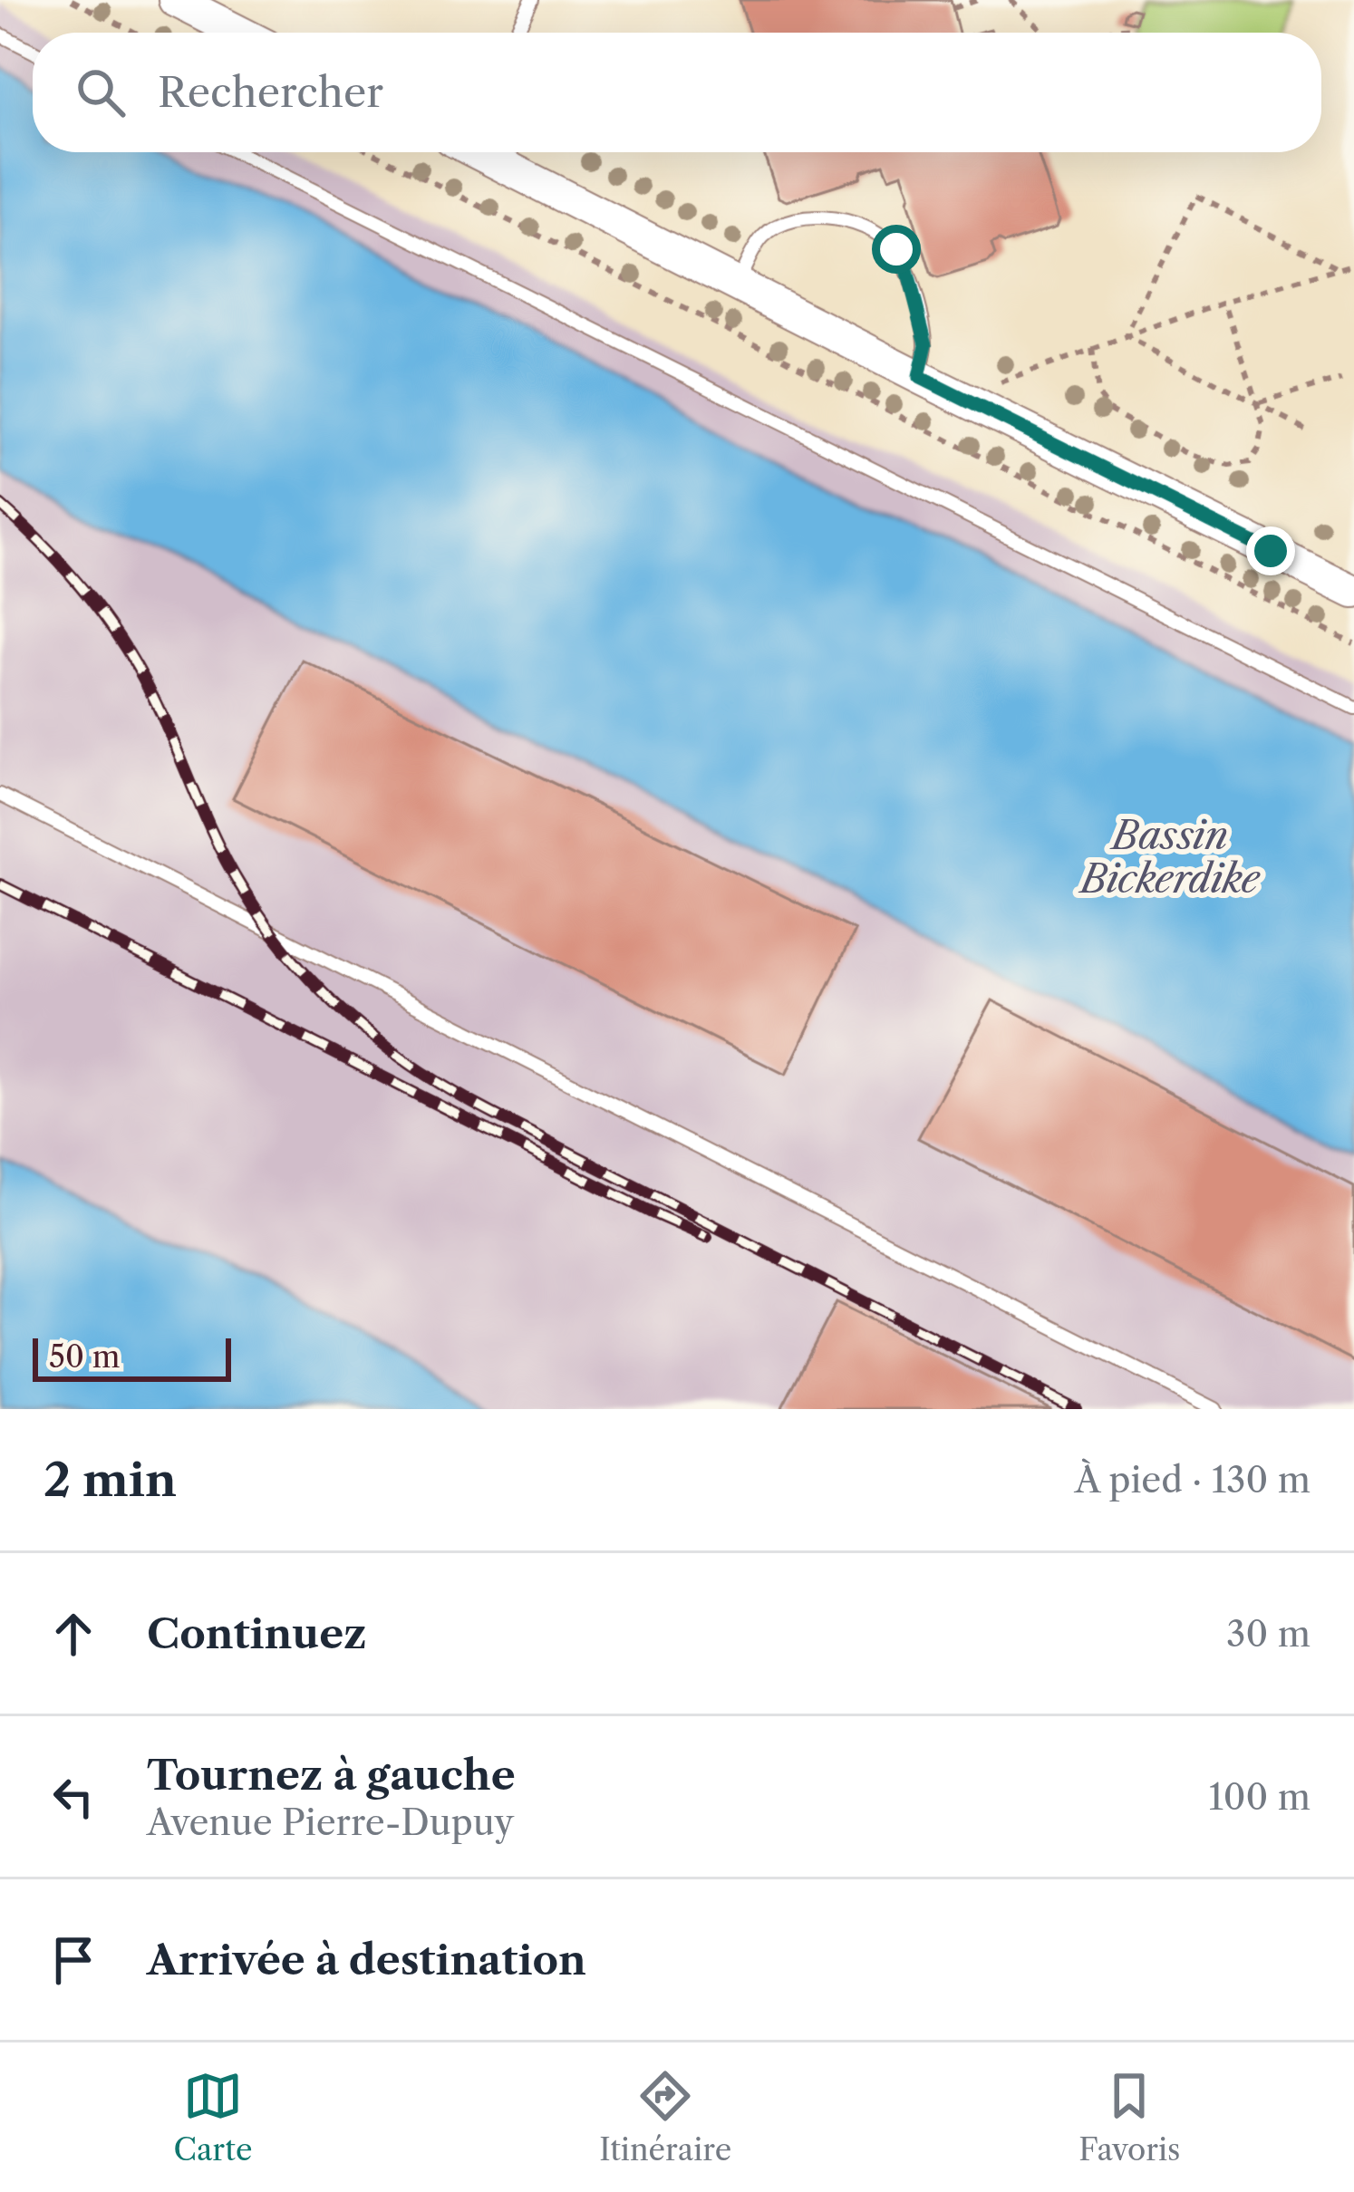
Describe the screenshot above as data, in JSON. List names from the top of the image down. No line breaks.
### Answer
{"water":["Bassin Bickerdike"],"scale_bar":"50 m","page":{"search":"Rechercher","scale":"50 m","heading":["2 min","À pied · 130 m"],"list":[["Continuez","30 m"],["Tournez à gauche","Avenue Pierre-Dupuy","100 m"],"Arrivée à destination"],"nav":["Carte","Itinéraire","Favoris"]}}
